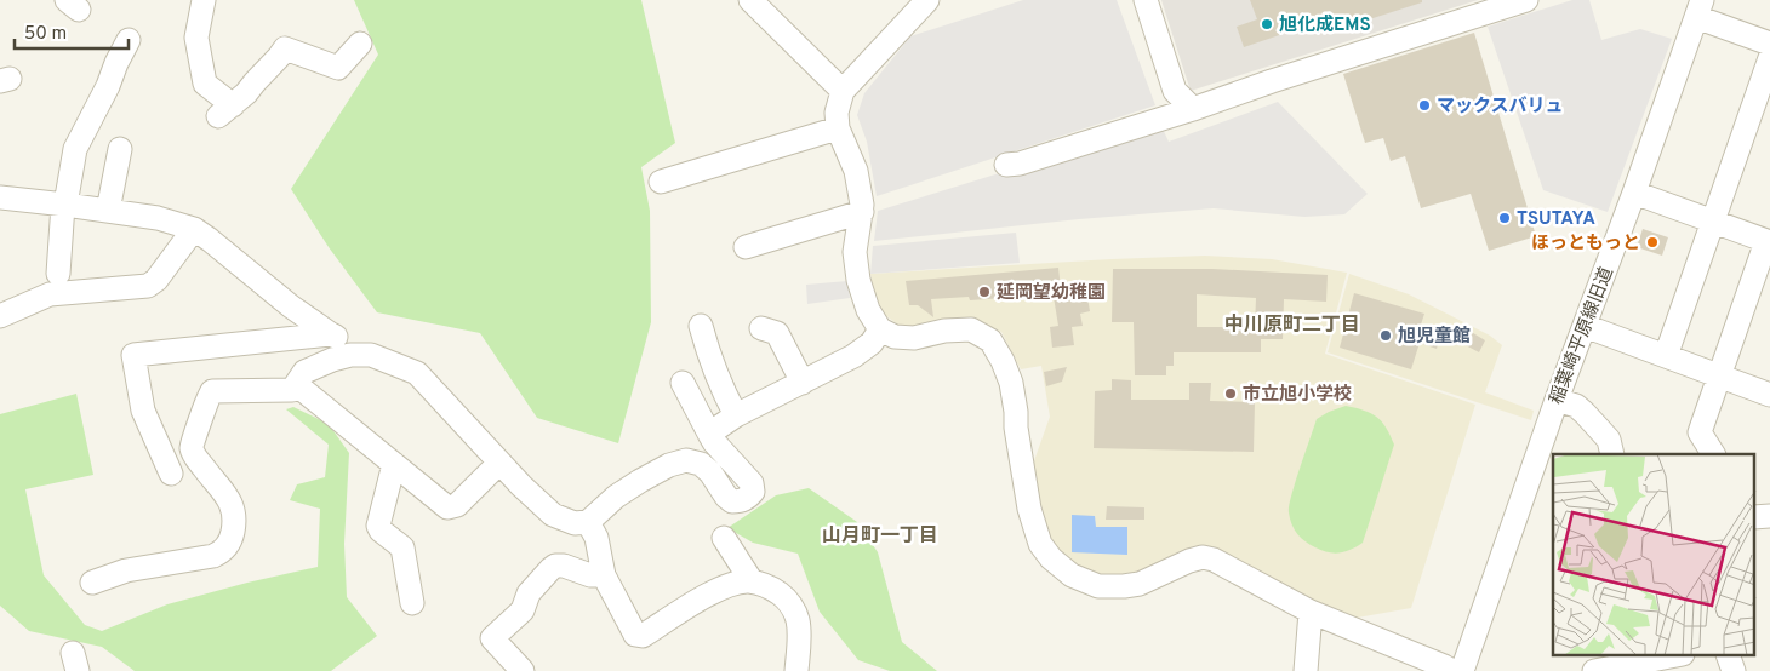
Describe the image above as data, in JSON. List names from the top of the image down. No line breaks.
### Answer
{"streets":{"street":["稲葉崎平原線旧道"]},"districts":["中川原町二丁目","山月町一丁目"],"places":["旭化成EMS","マックスバリュ","TSUTAYA","ほっともっと","延岡望幼稚園","旭児童館","市立旭小学校"],"scale_bar":"50 m"}
